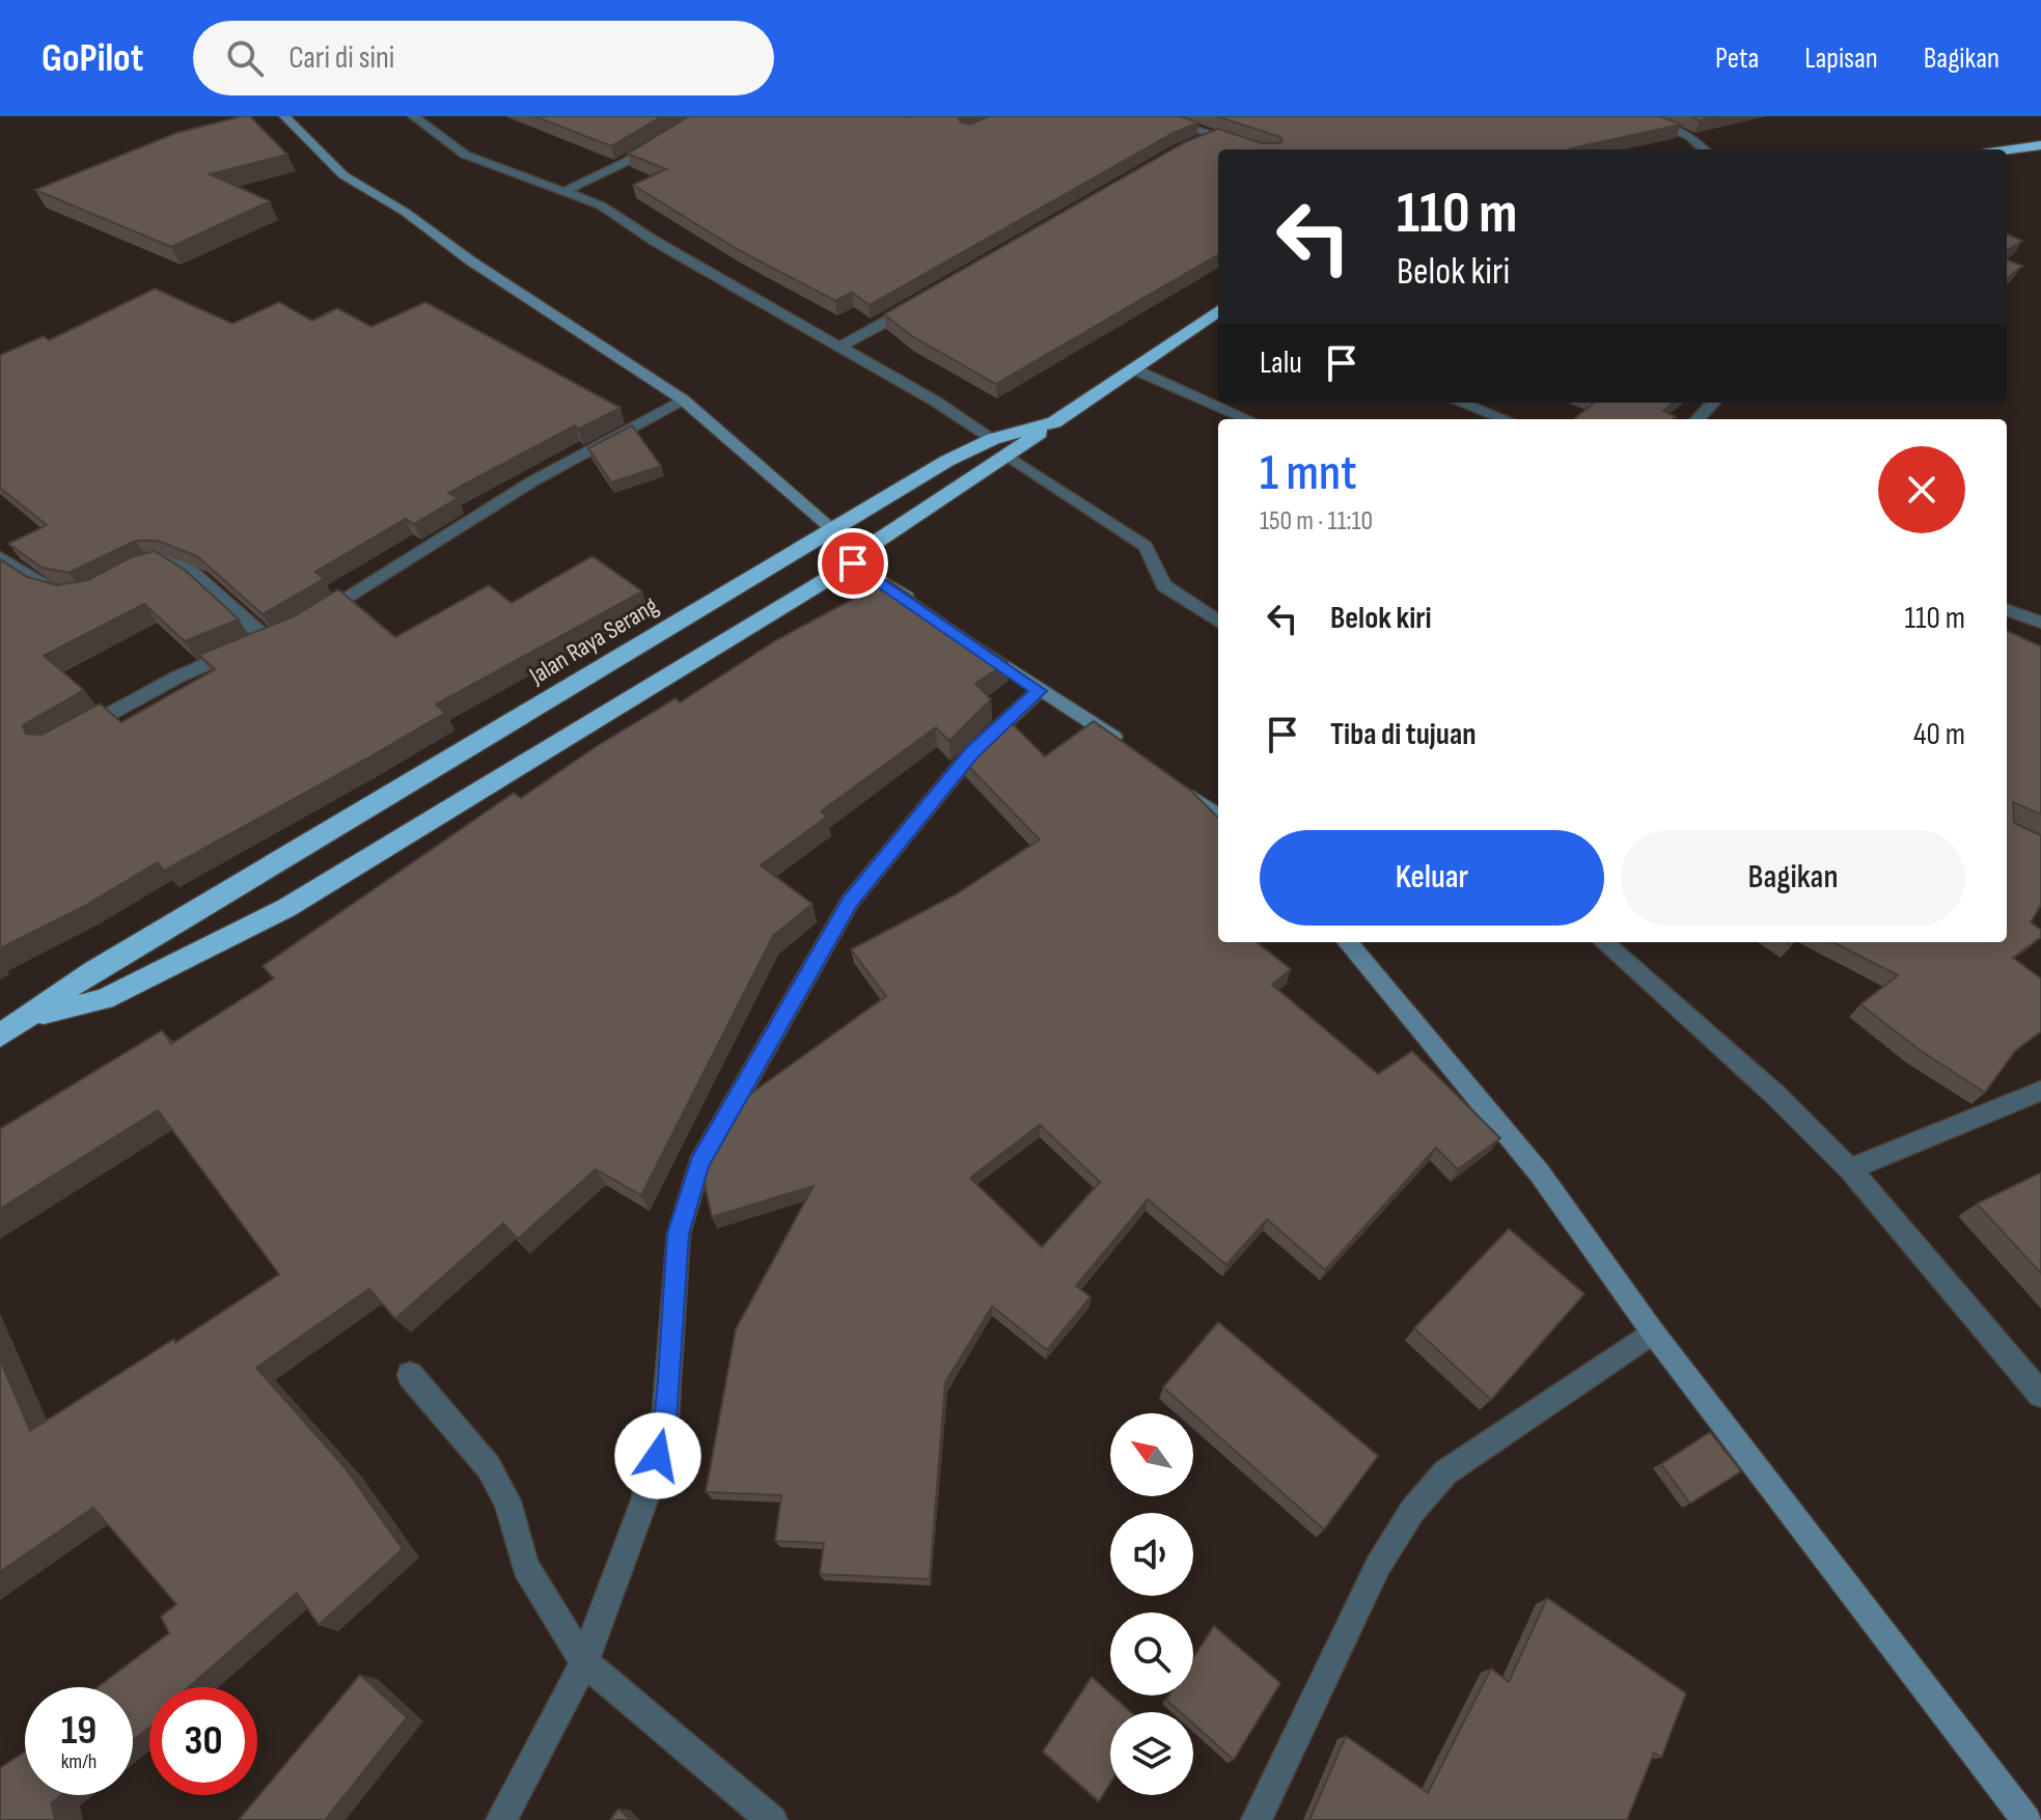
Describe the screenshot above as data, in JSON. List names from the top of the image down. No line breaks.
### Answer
{"streets":{"highway":["Jalan Raya Serang"]},"north":"top left","page":{"header":"GoPilot","search":"Cari di sini","nav":["Peta","Lapisan","Bagikan"],"turn":["110 m","Belok kiri"],"then":"Lalu","heading":["1 mnt","150 m · 11:10"],"list":[{"name":"Belok kiri","value":"110 m"},{"name":"Tiba di tujuan","value":"40 m"}],"buttons":["Keluar","Bagikan"],"speed":"19 km/h","limit":"30"}}
